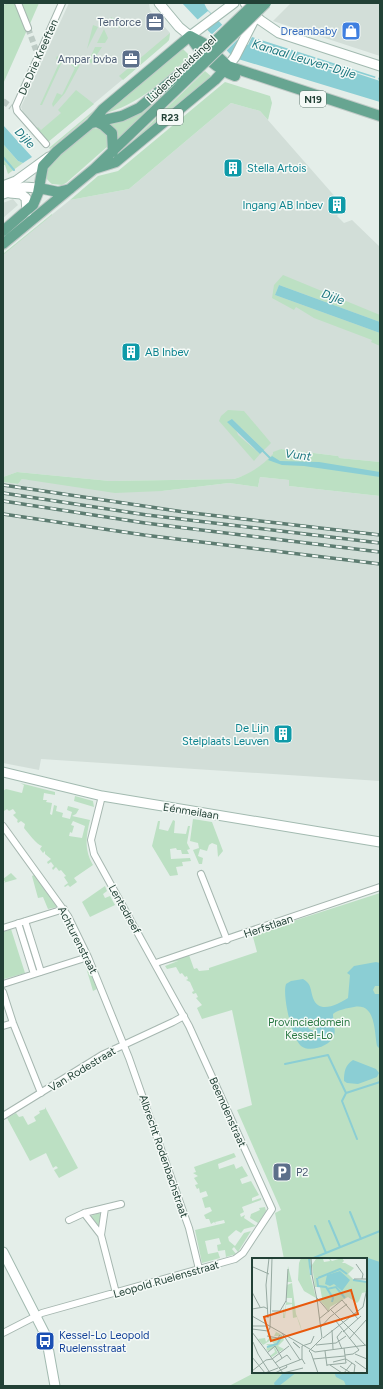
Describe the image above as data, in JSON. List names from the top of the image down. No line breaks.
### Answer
{"streets":{"main road":["Lüdenscheidsingel","N19","R23"],"street":["De Drie Kreeften","Eénmeilaan","Lentedreef","Herfstlaan","Achturenstraat","Van Rodestraat","Beemdenstraat","Albrecht Rodenbachstraat","Leopold Ruelensstraat"]},"crossings":[["Lüdenscheidsingel","R23"],["N19","R23"],["Eénmeilaan","Lentedreef"],["Lentedreef","Herfstlaan"],["Lentedreef","Van Rodestraat"],["Lentedreef","Beemdenstraat"],["Achturenstraat","Van Rodestraat"],["Achturenstraat","Albrecht Rodenbachstraat"],["Van Rodestraat","Beemdenstraat"],["Van Rodestraat","Albrecht Rodenbachstraat"],["Beemdenstraat","Leopold Ruelensstraat"],["Albrecht Rodenbachstraat","Leopold Ruelensstraat"]],"water":["Kanaal Leuven-Dijle","Dijle","Vunt"],"parks":["Provinciedomein Kessel-Lo"],"places":{"office":["Tenforce","Ampar bvba"],"shop":["Dreambaby"],"building":["Stella Artois","Ingang AB Inbev","AB Inbev","De Lijn Stelplaats Leuven"],"parking":["P2"],"bus stop":["Kessel-Lo Leopold Ruelensstraat"]}}
